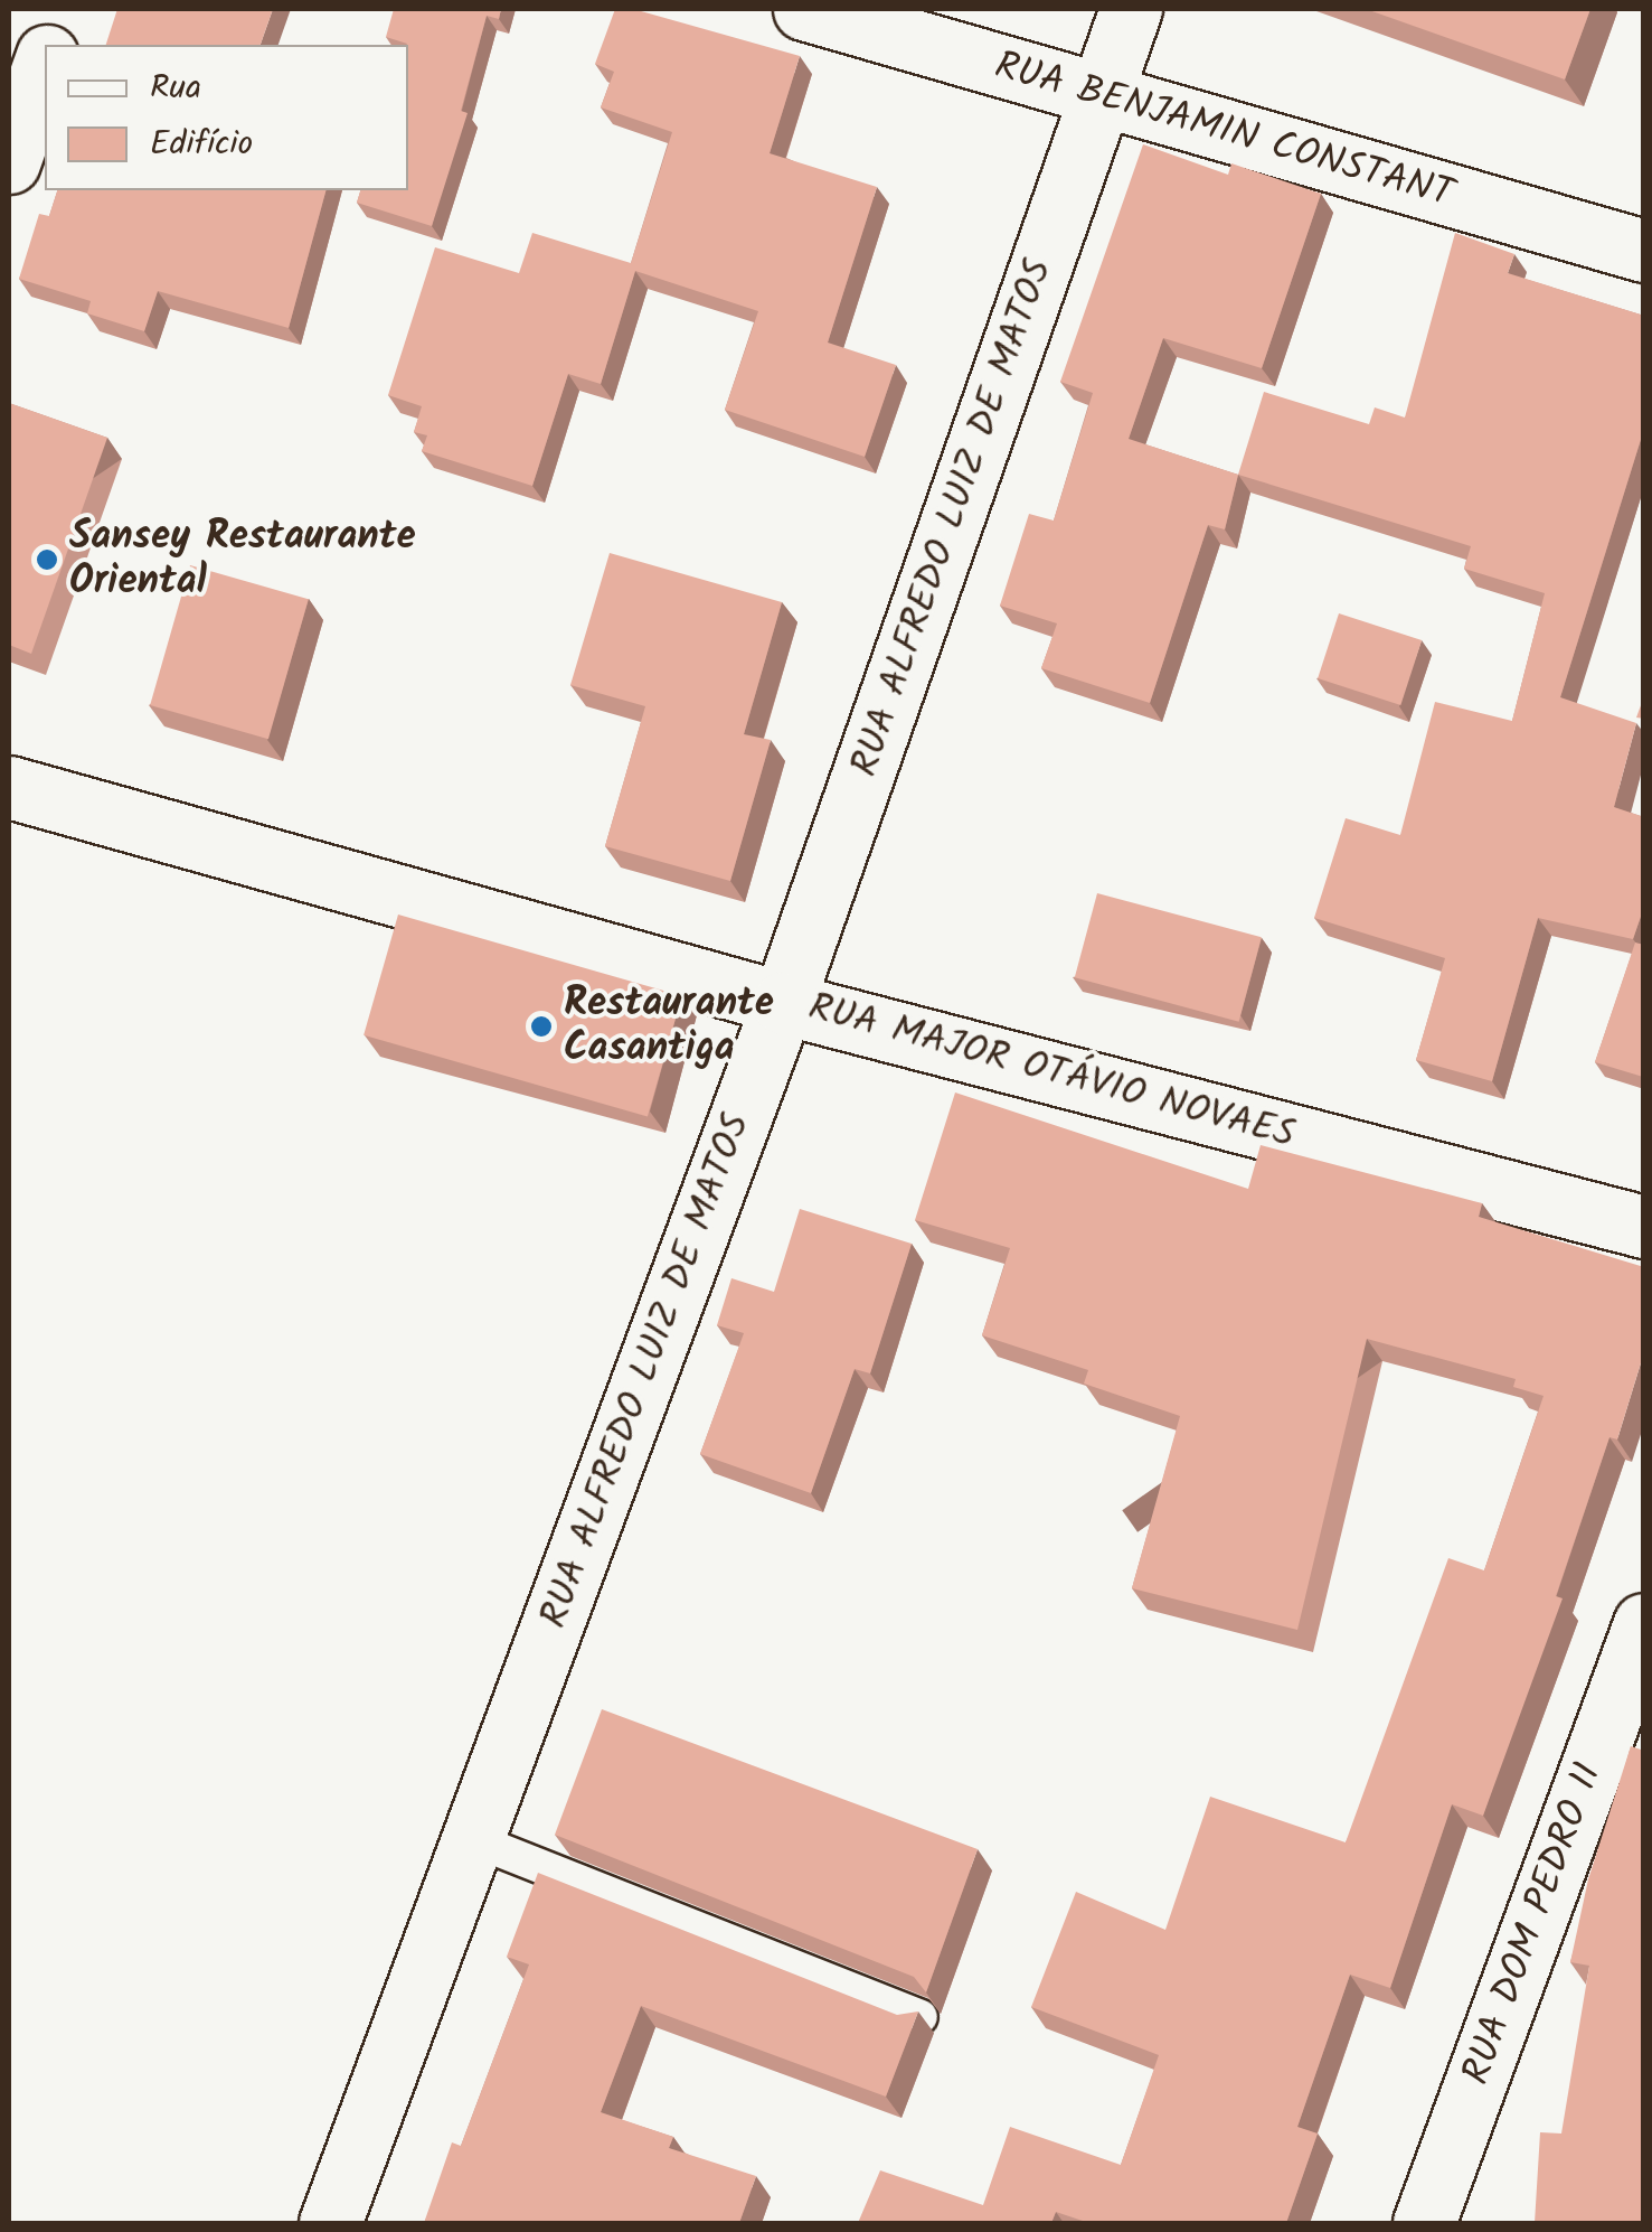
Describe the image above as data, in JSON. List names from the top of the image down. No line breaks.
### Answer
{"streets":{"street":["RUA BENJAMIN CONSTANT","RUA ALFREDO LUIZ DE MATOS","RUA MAJOR OTÁVIO NOVAES","RUA DOM PEDRO II"]},"crossings":[["RUA BENJAMIN CONSTANT","RUA ALFREDO LUIZ DE MATOS"],["RUA ALFREDO LUIZ DE MATOS","RUA MAJOR OTÁVIO NOVAES"]],"places":["Sansey Restaurante Oriental","Restaurante Casantiga"],"legend":["Rua","Edifício"]}
